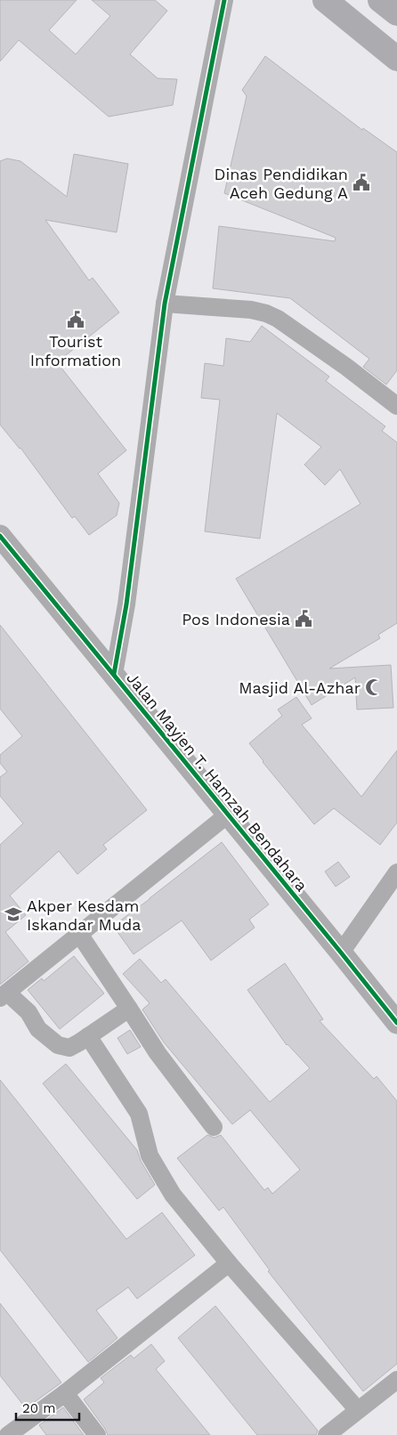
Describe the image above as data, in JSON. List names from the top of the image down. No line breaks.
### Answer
{"streets":{"street":["Jalan Mayjen T. Hamzah Bendahara"]},"places":{"public building":["Dinas Pendidikan Aceh Gedung A","Tourist Information","Pos Indonesia"],"mosque":["Masjid Al-Azhar"],"school or university":["Akper Kesdam Iskandar Muda"]},"scale_bar":"20 m"}
